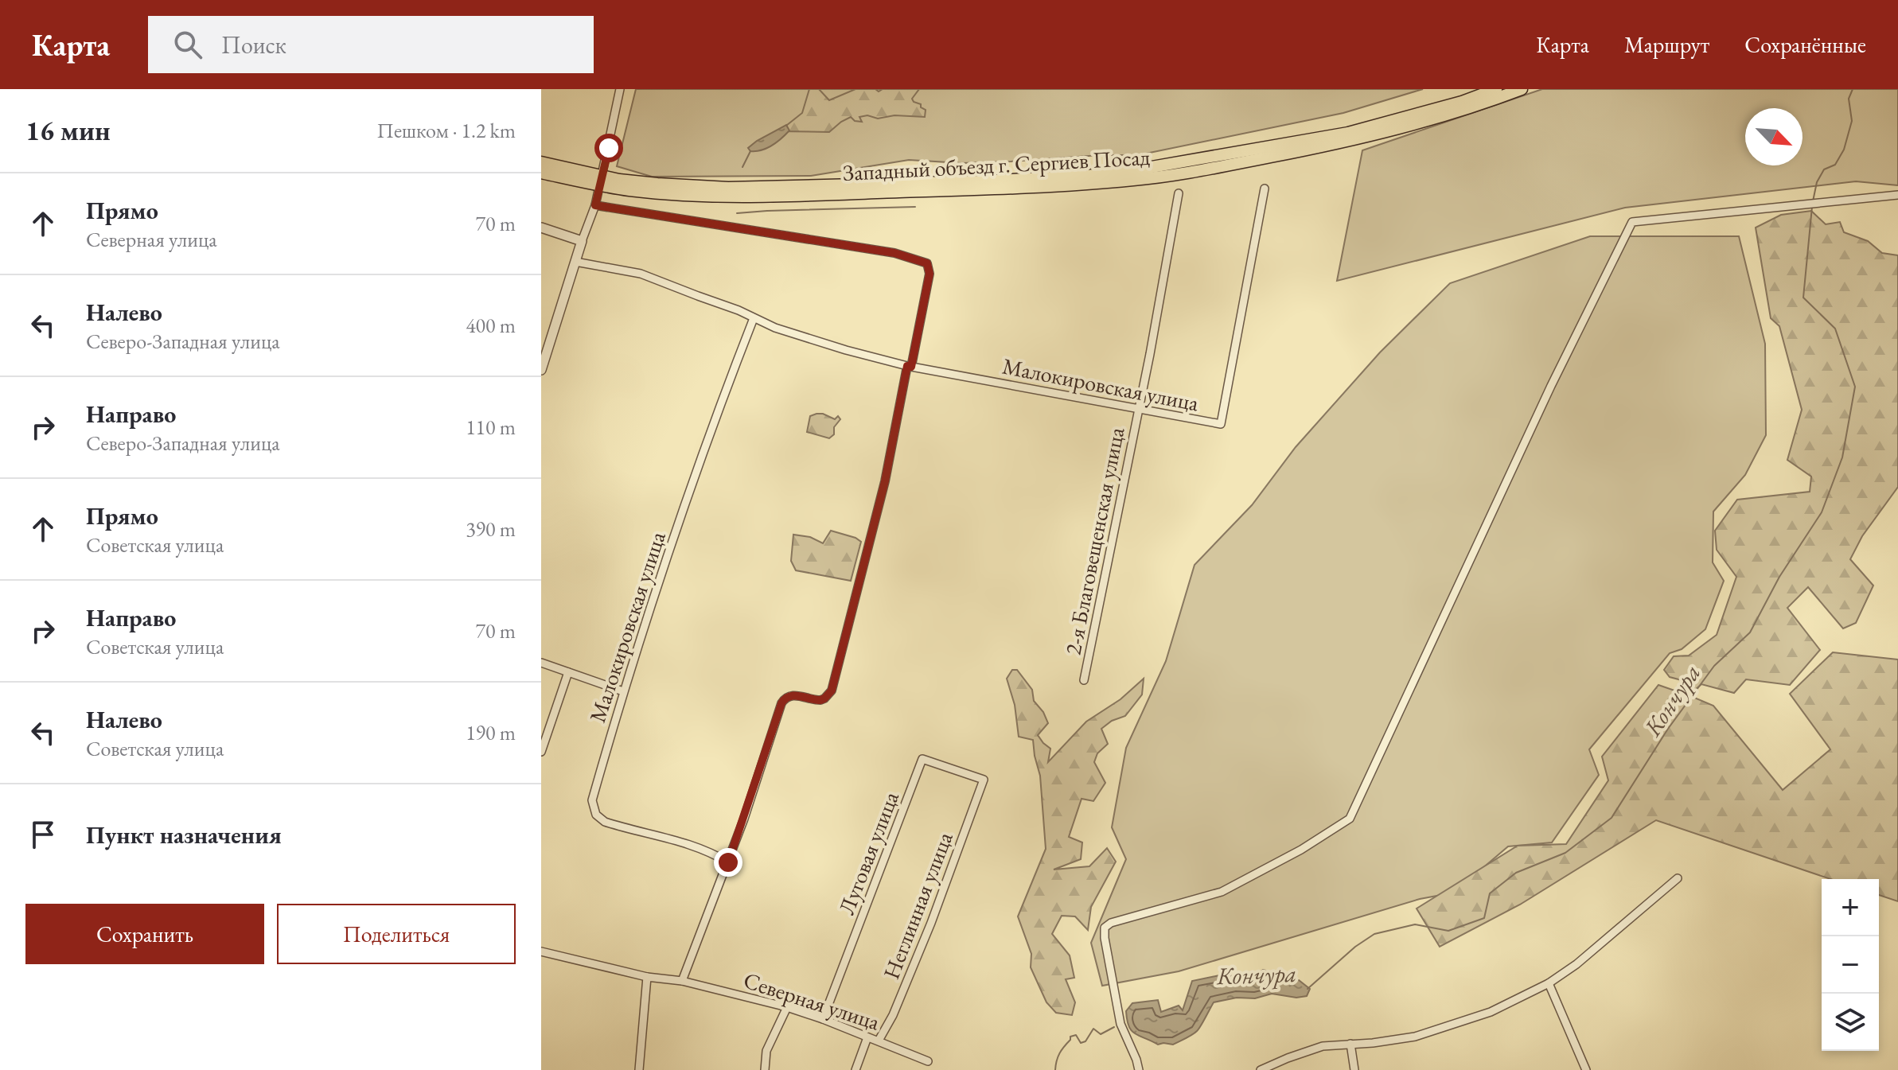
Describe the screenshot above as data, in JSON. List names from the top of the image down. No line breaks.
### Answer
{"streets":{"main road":["Западный объезд г. Сергиев Посад"],"street":["Малокировская улица","2-я Благовещенская улица","Луговая улица","Неглинная улица","Северная улица"]},"crossings":[["Малокировская улица","2-я Благовещенская улица"],["Луговая улица","Неглинная улица"],["Луговая улица","Северная улица"],["Неглинная улица","Северная улица"]],"water":["Кончура"],"north":"bottom right","page":{"header":"Карта","search":"Поиск","nav":["Карта","Маршрут","Сохранённые"],"heading":["16 мин","Пешком · 1.2 km"],"list":[["Прямо","Северная улица","70 m"],["Налево","Северо-Западная улица","400 m"],["Направо","Северо-Западная улица","110 m"],["Прямо","Советская улица","390 m"],["Направо","Советская улица","70 m"],["Налево","Советская улица","190 m"],"Пункт назначения"],"map_buttons":["+","−"],"buttons":["Сохранить","Поделиться"]}}
